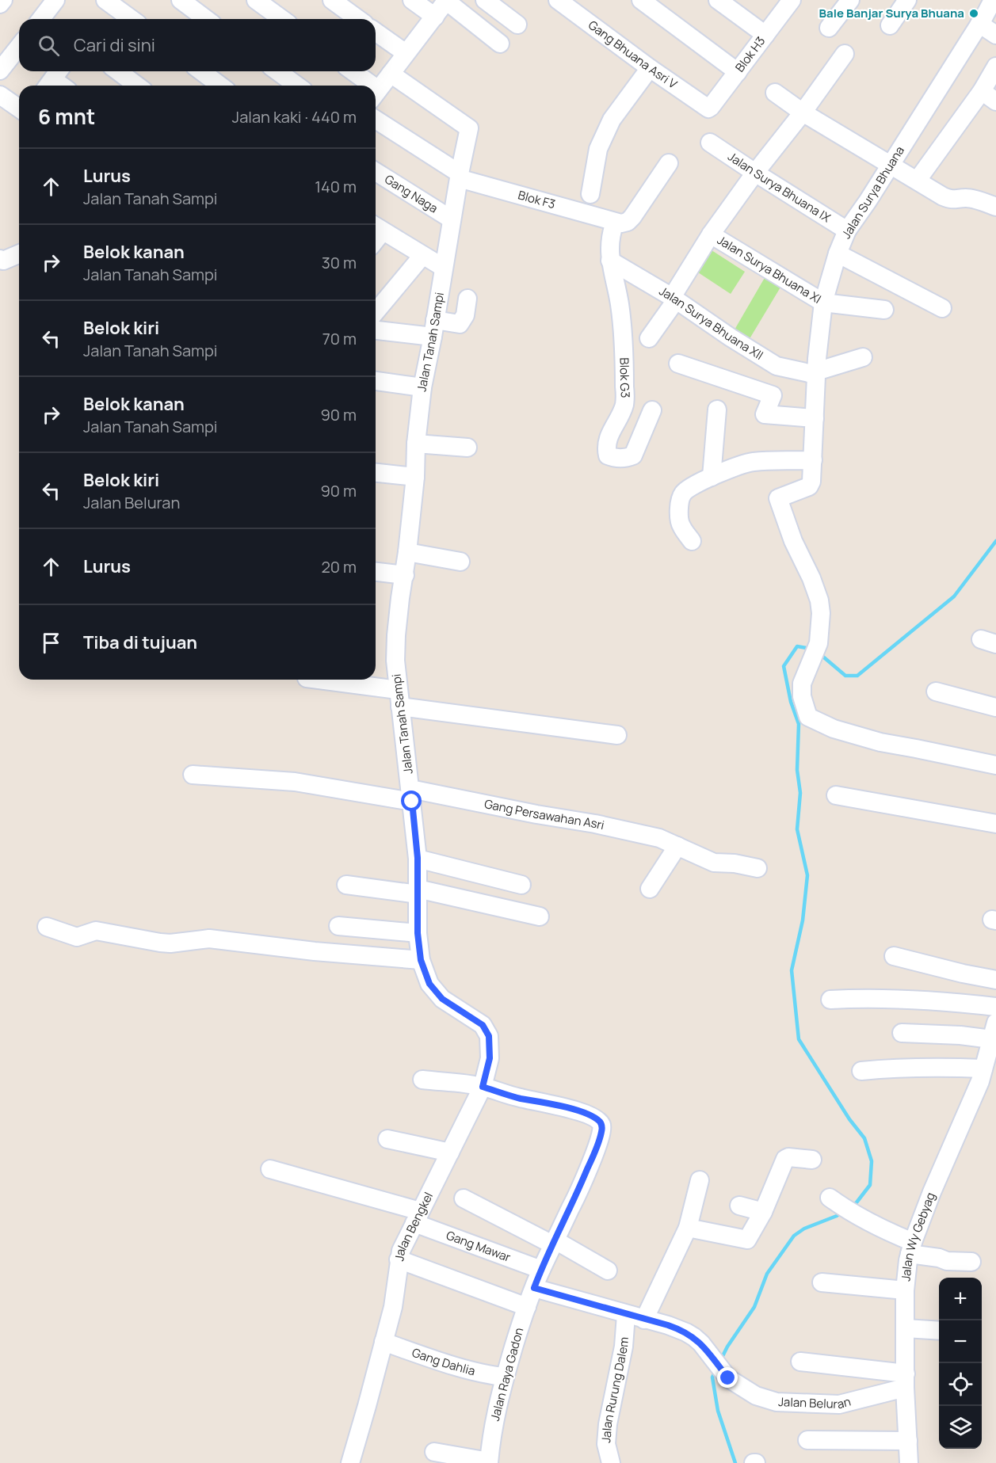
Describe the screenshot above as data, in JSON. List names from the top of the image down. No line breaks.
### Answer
{"streets":{"street":["Gang Bhuana Asri V","Blok H3","Jalan Surya Bhuana IX","Jalan Surya Bhuana","Gang Naga","Blok F3","Jalan Surya Bhuana XI","Jalan Surya Bhuana XII","Jalan Tanah Sampi","Blok G3","Gang Persawahan Asri","Jalan Bengkel","Jalan Wy Gebyag","Gang Mawar","Gang Dahlia","Jalan Raya Gadon","Jalan Rurung Dalem","Jalan Beluran"]},"crossings":[["Gang Bhuana Asri V","Blok H3"],["Jalan Surya Bhuana IX","Jalan Surya Bhuana"],["Jalan Surya Bhuana","Jalan Surya Bhuana XI"],["Jalan Surya Bhuana","Jalan Surya Bhuana XII"],["Gang Naga","Jalan Tanah Sampi"],["Blok F3","Jalan Tanah Sampi"],["Blok F3","Blok G3"],["Jalan Surya Bhuana XII","Blok G3"],["Jalan Tanah Sampi","Gang Persawahan Asri"],["Jalan Tanah Sampi","Jalan Bengkel"],["Jalan Bengkel","Gang Mawar"],["Jalan Bengkel","Gang Dahlia"],["Jalan Wy Gebyag","Jalan Beluran"],["Gang Dahlia","Jalan Raya Gadon"]],"places":["Bale Banjar Surya Bhuana"],"page":{"search":"Cari di sini","heading":["6 mnt","Jalan kaki · 440 m"],"list":[["Lurus","Jalan Tanah Sampi","140 m"],["Belok kanan","Jalan Tanah Sampi","30 m"],["Belok kiri","Jalan Tanah Sampi","70 m"],["Belok kanan","Jalan Tanah Sampi","90 m"],["Belok kiri","Jalan Beluran","90 m"],["Lurus","20 m"],"Tiba di tujuan"],"map_buttons":["+","−"]}}
